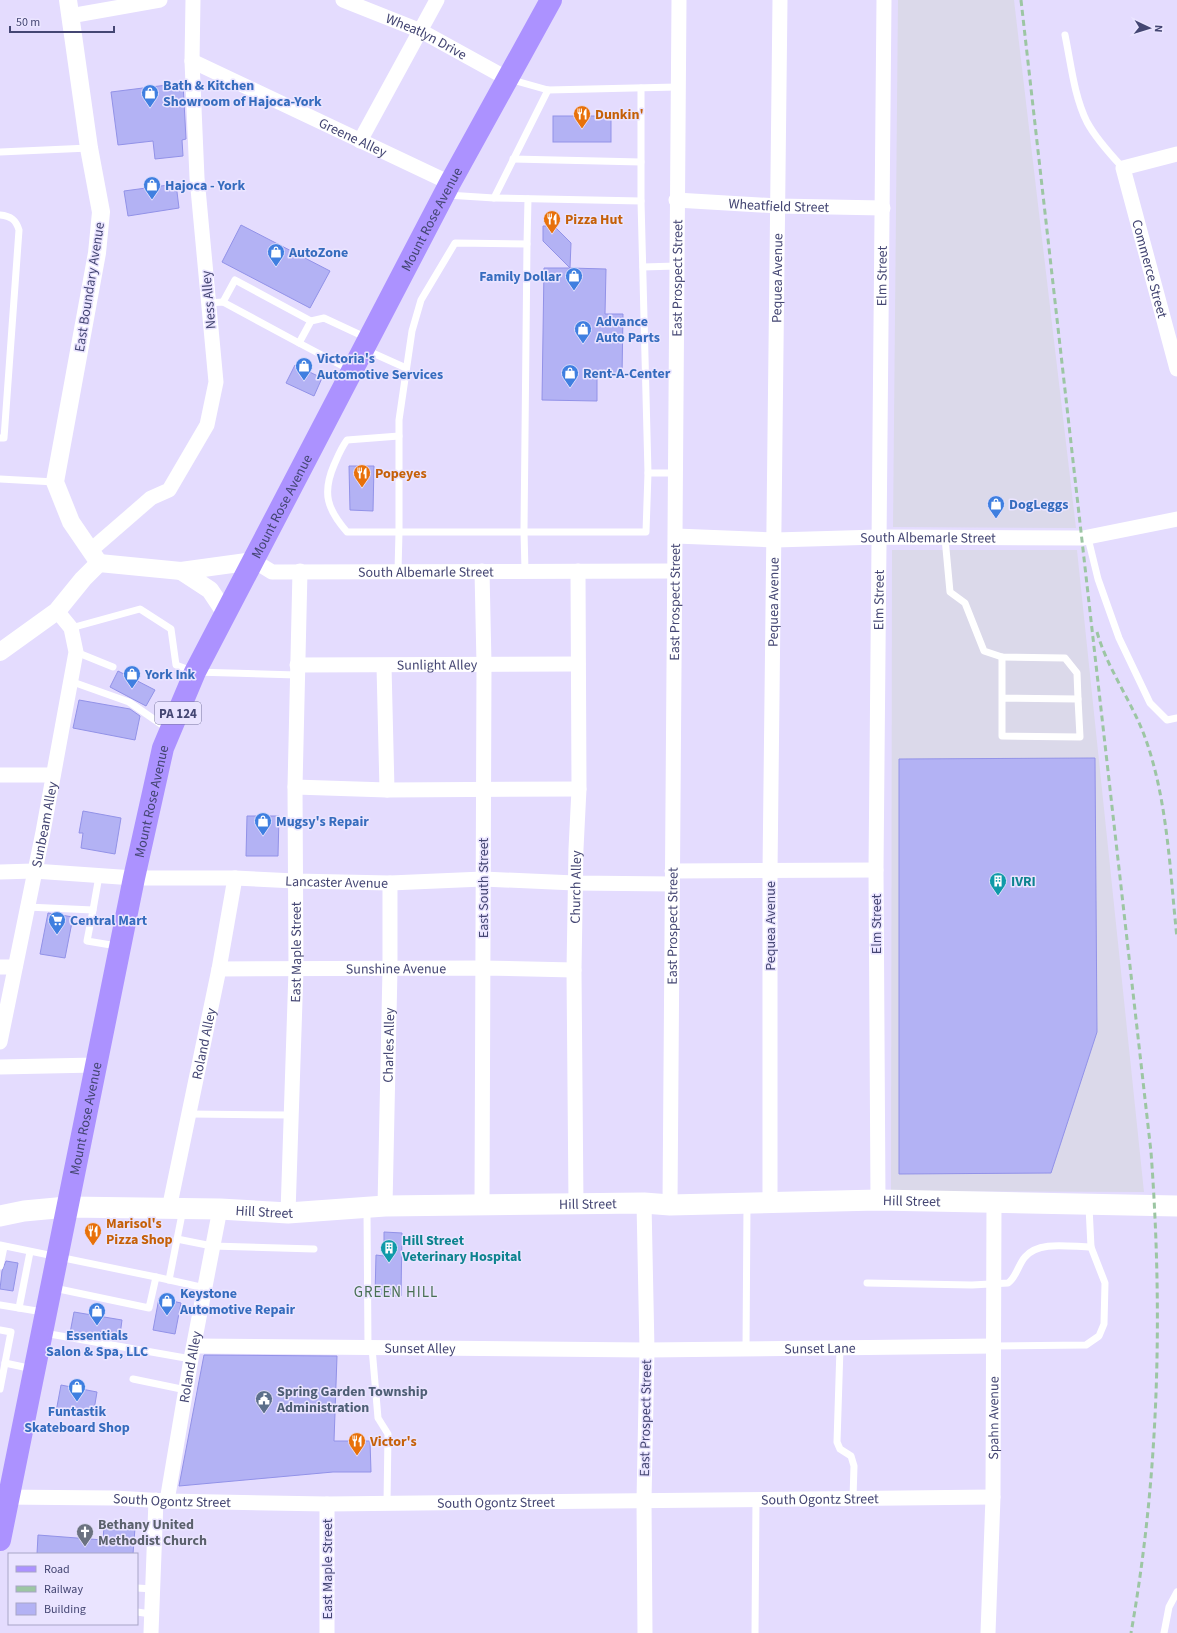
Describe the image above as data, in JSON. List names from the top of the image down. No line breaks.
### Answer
{"streets":{"main road":["Mount Rose Avenue","PA 124","Hill Street"],"street":["Wheatlyn Drive","Greene Alley","Wheatfield Street","Commerce Street","Elm Street","East Prospect Street","Pequea Avenue","East Boundary Avenue","Ness Alley","South Albemarle Street","Sunlight Alley","Sunbeam Alley","Lancaster Avenue","Church Alley","East South Street","East Maple Street","Sunshine Avenue","Roland Alley","Charles Alley","Sunset Alley","Sunset Lane","Spahn Avenue","South Ogontz Street"]},"crossings":[["Wheatlyn Drive","Mount Rose Avenue"],["Greene Alley","Mount Rose Avenue"],["Greene Alley","Ness Alley"],["Wheatfield Street","Elm Street"],["Wheatfield Street","East Prospect Street"],["Wheatfield Street","Pequea Avenue"],["Mount Rose Avenue","South Albemarle Street"],["Mount Rose Avenue","Lancaster Avenue"],["Mount Rose Avenue","Hill Street"],["Mount Rose Avenue","South Ogontz Street"],["Elm Street","South Albemarle Street"],["Elm Street","Lancaster Avenue"],["Elm Street","Hill Street"],["East Prospect Street","South Albemarle Street"],["East Prospect Street","Lancaster Avenue"],["East Prospect Street","Hill Street"],["East Prospect Street","Sunset Alley"],["East Prospect Street","Sunset Lane"],["East Prospect Street","South Ogontz Street"],["Pequea Avenue","South Albemarle Street"],["Pequea Avenue","Lancaster Avenue"],["Pequea Avenue","Hill Street"],["South Albemarle Street","Church Alley"],["South Albemarle Street","East South Street"],["South Albemarle Street","East Maple Street"],["Sunlight Alley","Church Alley"],["Sunlight Alley","East South Street"],["Sunlight Alley","East Maple Street"],["Sunbeam Alley","Lancaster Avenue"],["Lancaster Avenue","Church Alley"],["Lancaster Avenue","East South Street"],["Lancaster Avenue","East Maple Street"],["Lancaster Avenue","Roland Alley"],["Lancaster Avenue","Charles Alley"],["Church Alley","Sunshine Avenue"],["Church Alley","Hill Street"],["East South Street","Sunshine Avenue"],["East South Street","Hill Street"],["East Maple Street","Sunshine Avenue"],["East Maple Street","Hill Street"],["East Maple Street","South Ogontz Street"],["Sunshine Avenue","Roland Alley"],["Sunshine Avenue","Charles Alley"],["Roland Alley","Hill Street"],["Roland Alley","Sunset Alley"],["Roland Alley","South Ogontz Street"],["Charles Alley","Hill Street"],["Hill Street","Spahn Avenue"],["Sunset Alley","Sunset Lane"],["Sunset Lane","Spahn Avenue"],["Spahn Avenue","South Ogontz Street"]],"districts":["GREEN HILL"],"places":{"shop":["Bath & Kitchen Showroom of Hajoca-York","Hajoca - York","AutoZone","Family Dollar","Advance Auto Parts","Victoria's Automotive Services","Rent-A-Center","DogLeggs","York Ink","Mugsy's Repair","Keystone Automotive Repair","Essentials Salon & Spa, LLC","Funtastik Skateboard Shop"],"restaurant":["Dunkin'","Pizza Hut","Popeyes","Marisol's Pizza Shop","Victor's"],"building":["IVRI","Hill Street Veterinary Hospital"],"supermarket":["Central Mart"],"public building":["Spring Garden Township Administration"],"church":["Bethany United Methodist Church"]},"legend":["Road","Railway","Building"],"scale_bar":"50 m","north":"right"}
